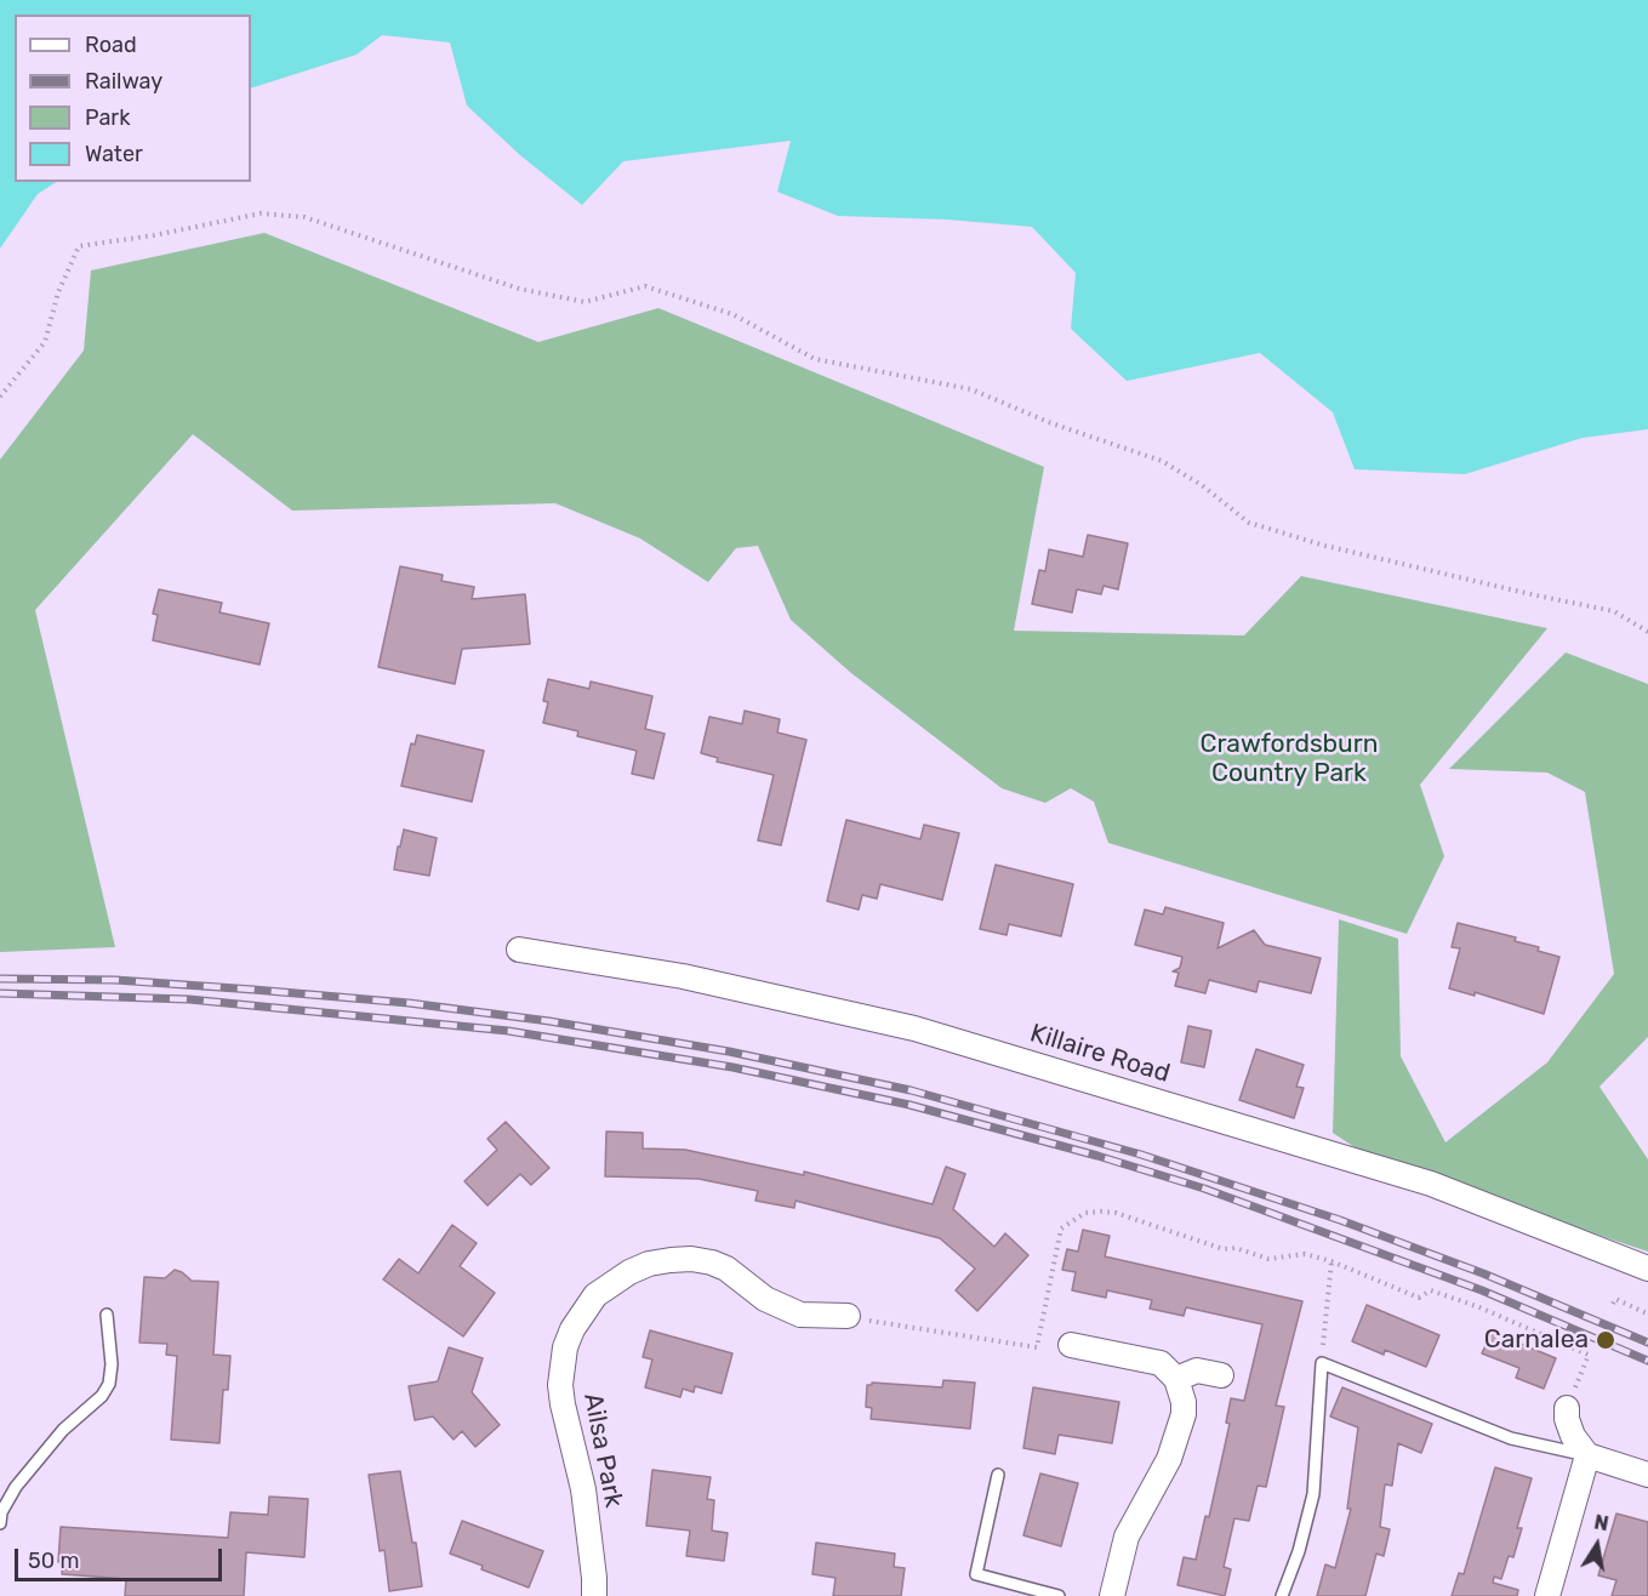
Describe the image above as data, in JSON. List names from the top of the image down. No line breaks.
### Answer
{"streets":{"street":["Killaire Road","Ailsa Park"]},"parks":["Crawfordsburn Country Park"],"places":["Carnalea"],"legend":["Road","Railway","Park","Water"],"scale_bar":"50 m","north":"top"}
